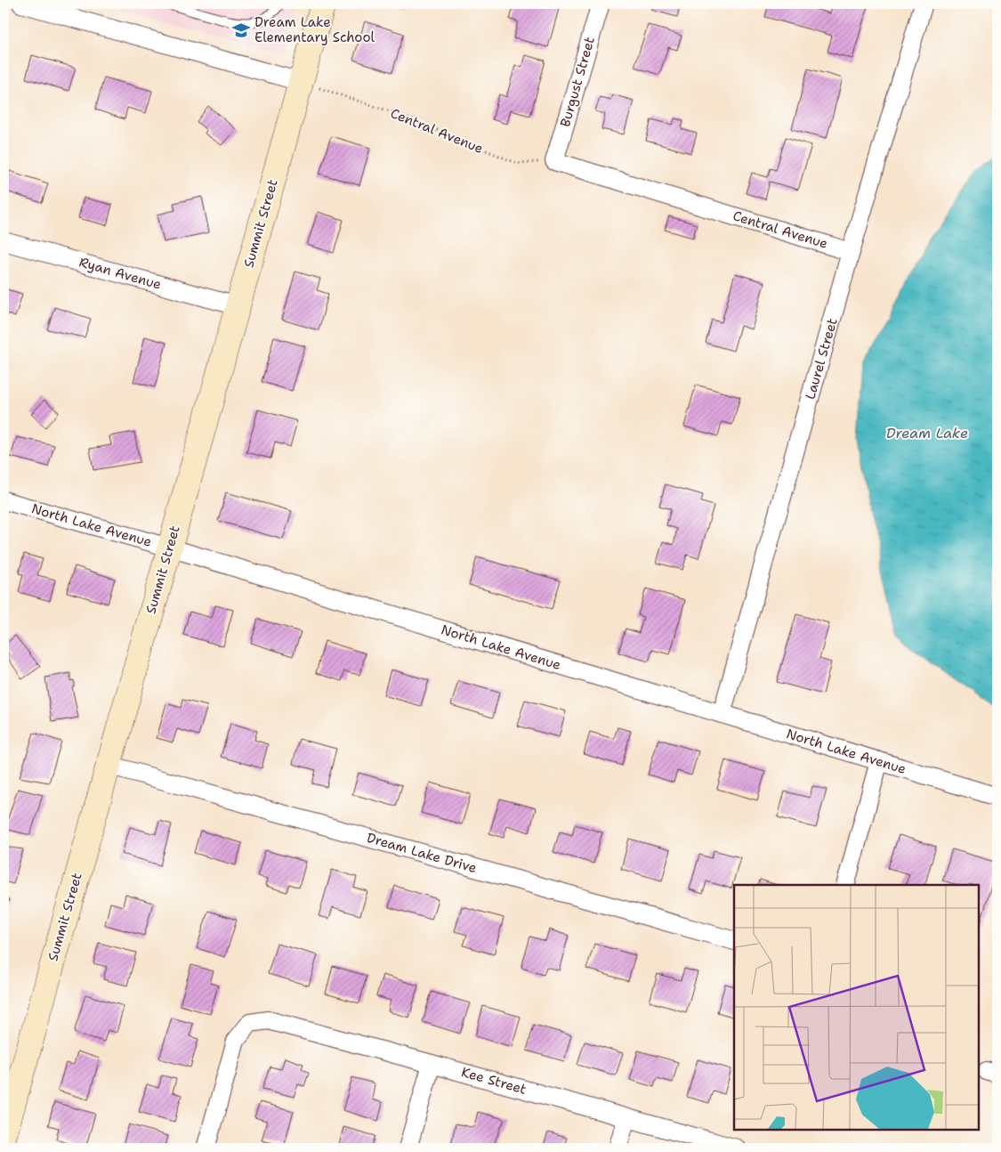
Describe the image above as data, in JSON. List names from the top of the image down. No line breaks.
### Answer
{"streets":{"street":["Burgust Street","Central Avenue","Summit Street","Ryan Avenue","Laurel Street","North Lake Avenue","Dream Lake Drive","Kee Street"]},"crossings":[["Burgust Street","Central Avenue"],["Central Avenue","Summit Street"],["Central Avenue","Laurel Street"],["Summit Street","Ryan Avenue"],["Summit Street","North Lake Avenue"],["Summit Street","Dream Lake Drive"],["Laurel Street","North Lake Avenue"]],"water":["Dream Lake"],"places":{"school or university":["Dream Lake Elementary School"]}}
